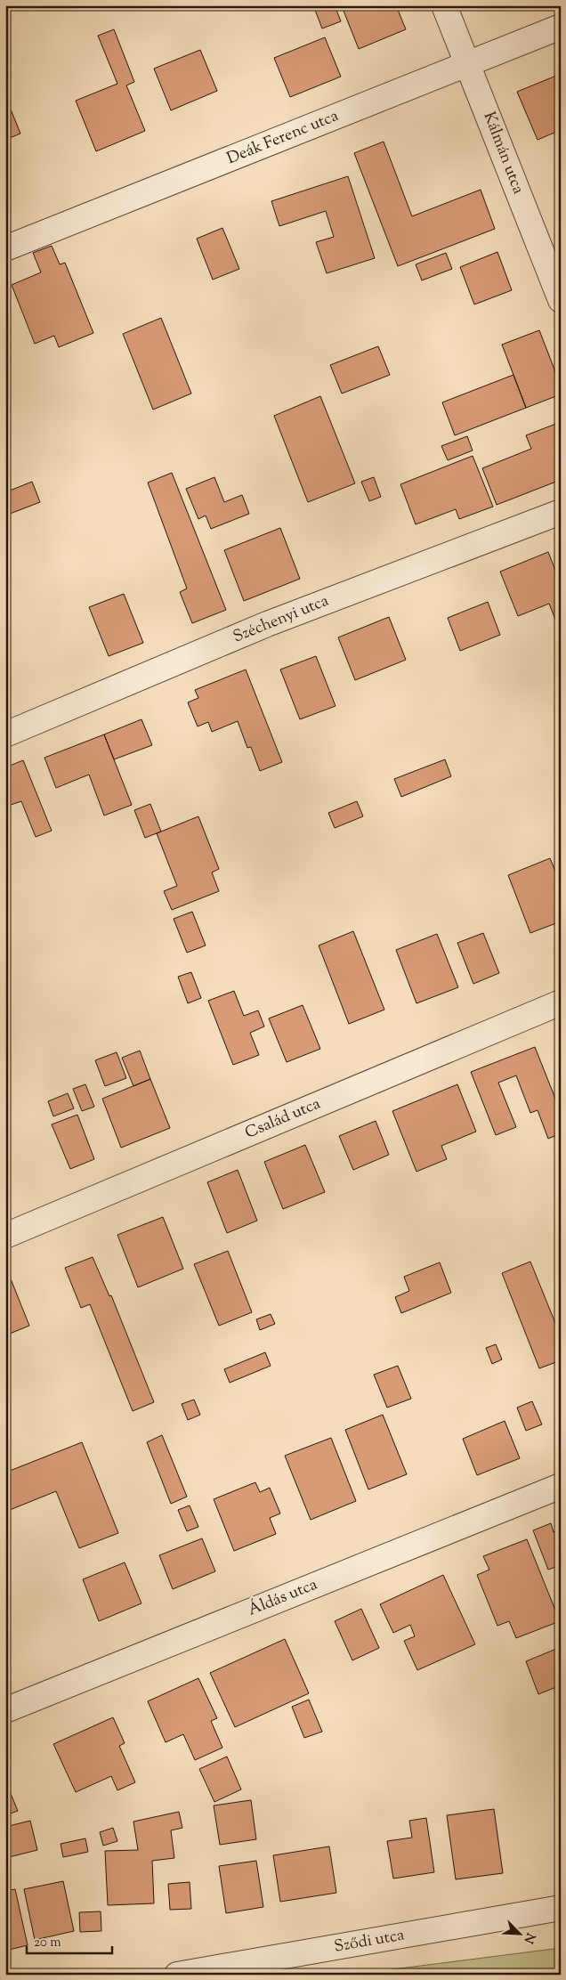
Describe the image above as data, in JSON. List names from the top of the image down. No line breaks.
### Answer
{"streets":{"street":["Deák Ferenc utca","Kálmán utca","Széchenyi utca","Család utca","Áldás utca","Sződi utca"]},"crossings":[["Deák Ferenc utca","Kálmán utca"]],"scale_bar":"20 m","north":"bottom right"}
